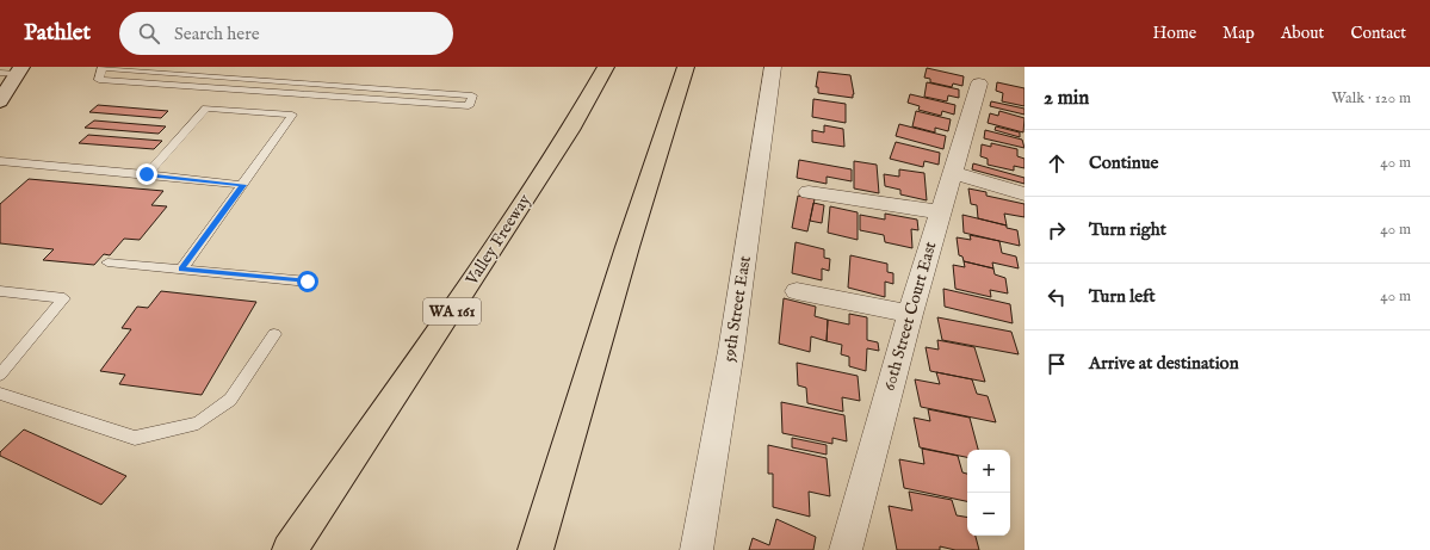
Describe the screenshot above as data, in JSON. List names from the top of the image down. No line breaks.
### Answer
{"streets":{"highway":["Valley Freeway","WA 161"],"street":["59th Street East","60th Street Court East"]},"page":{"header":"Pathlet","search":"Search here","nav":["Home","Map","About","Contact"],"heading":["2 min","Walk · 120 m"],"list":[["Continue","40 m"],["Turn right","40 m"],["Turn left","40 m"],"Arrive at destination"],"map_buttons":["+","−"]}}
